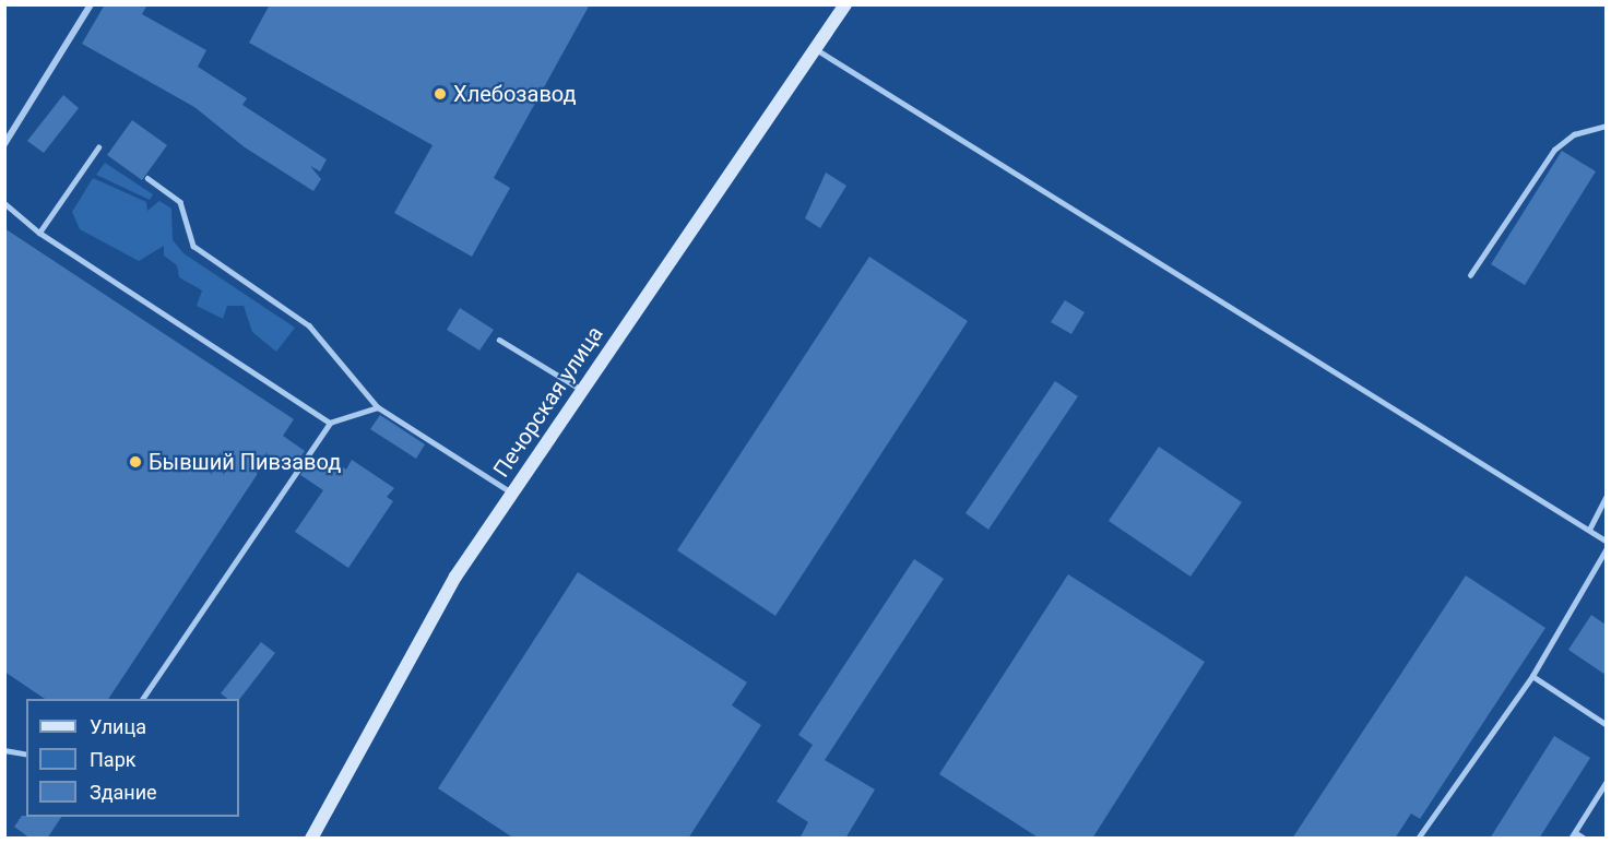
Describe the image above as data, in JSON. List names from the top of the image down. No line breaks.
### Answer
{"streets":{"street":["Печорская улица"]},"places":["Хлебозавод","Бывший Пивзавод"],"legend":["Улица","Парк","Здание"]}
